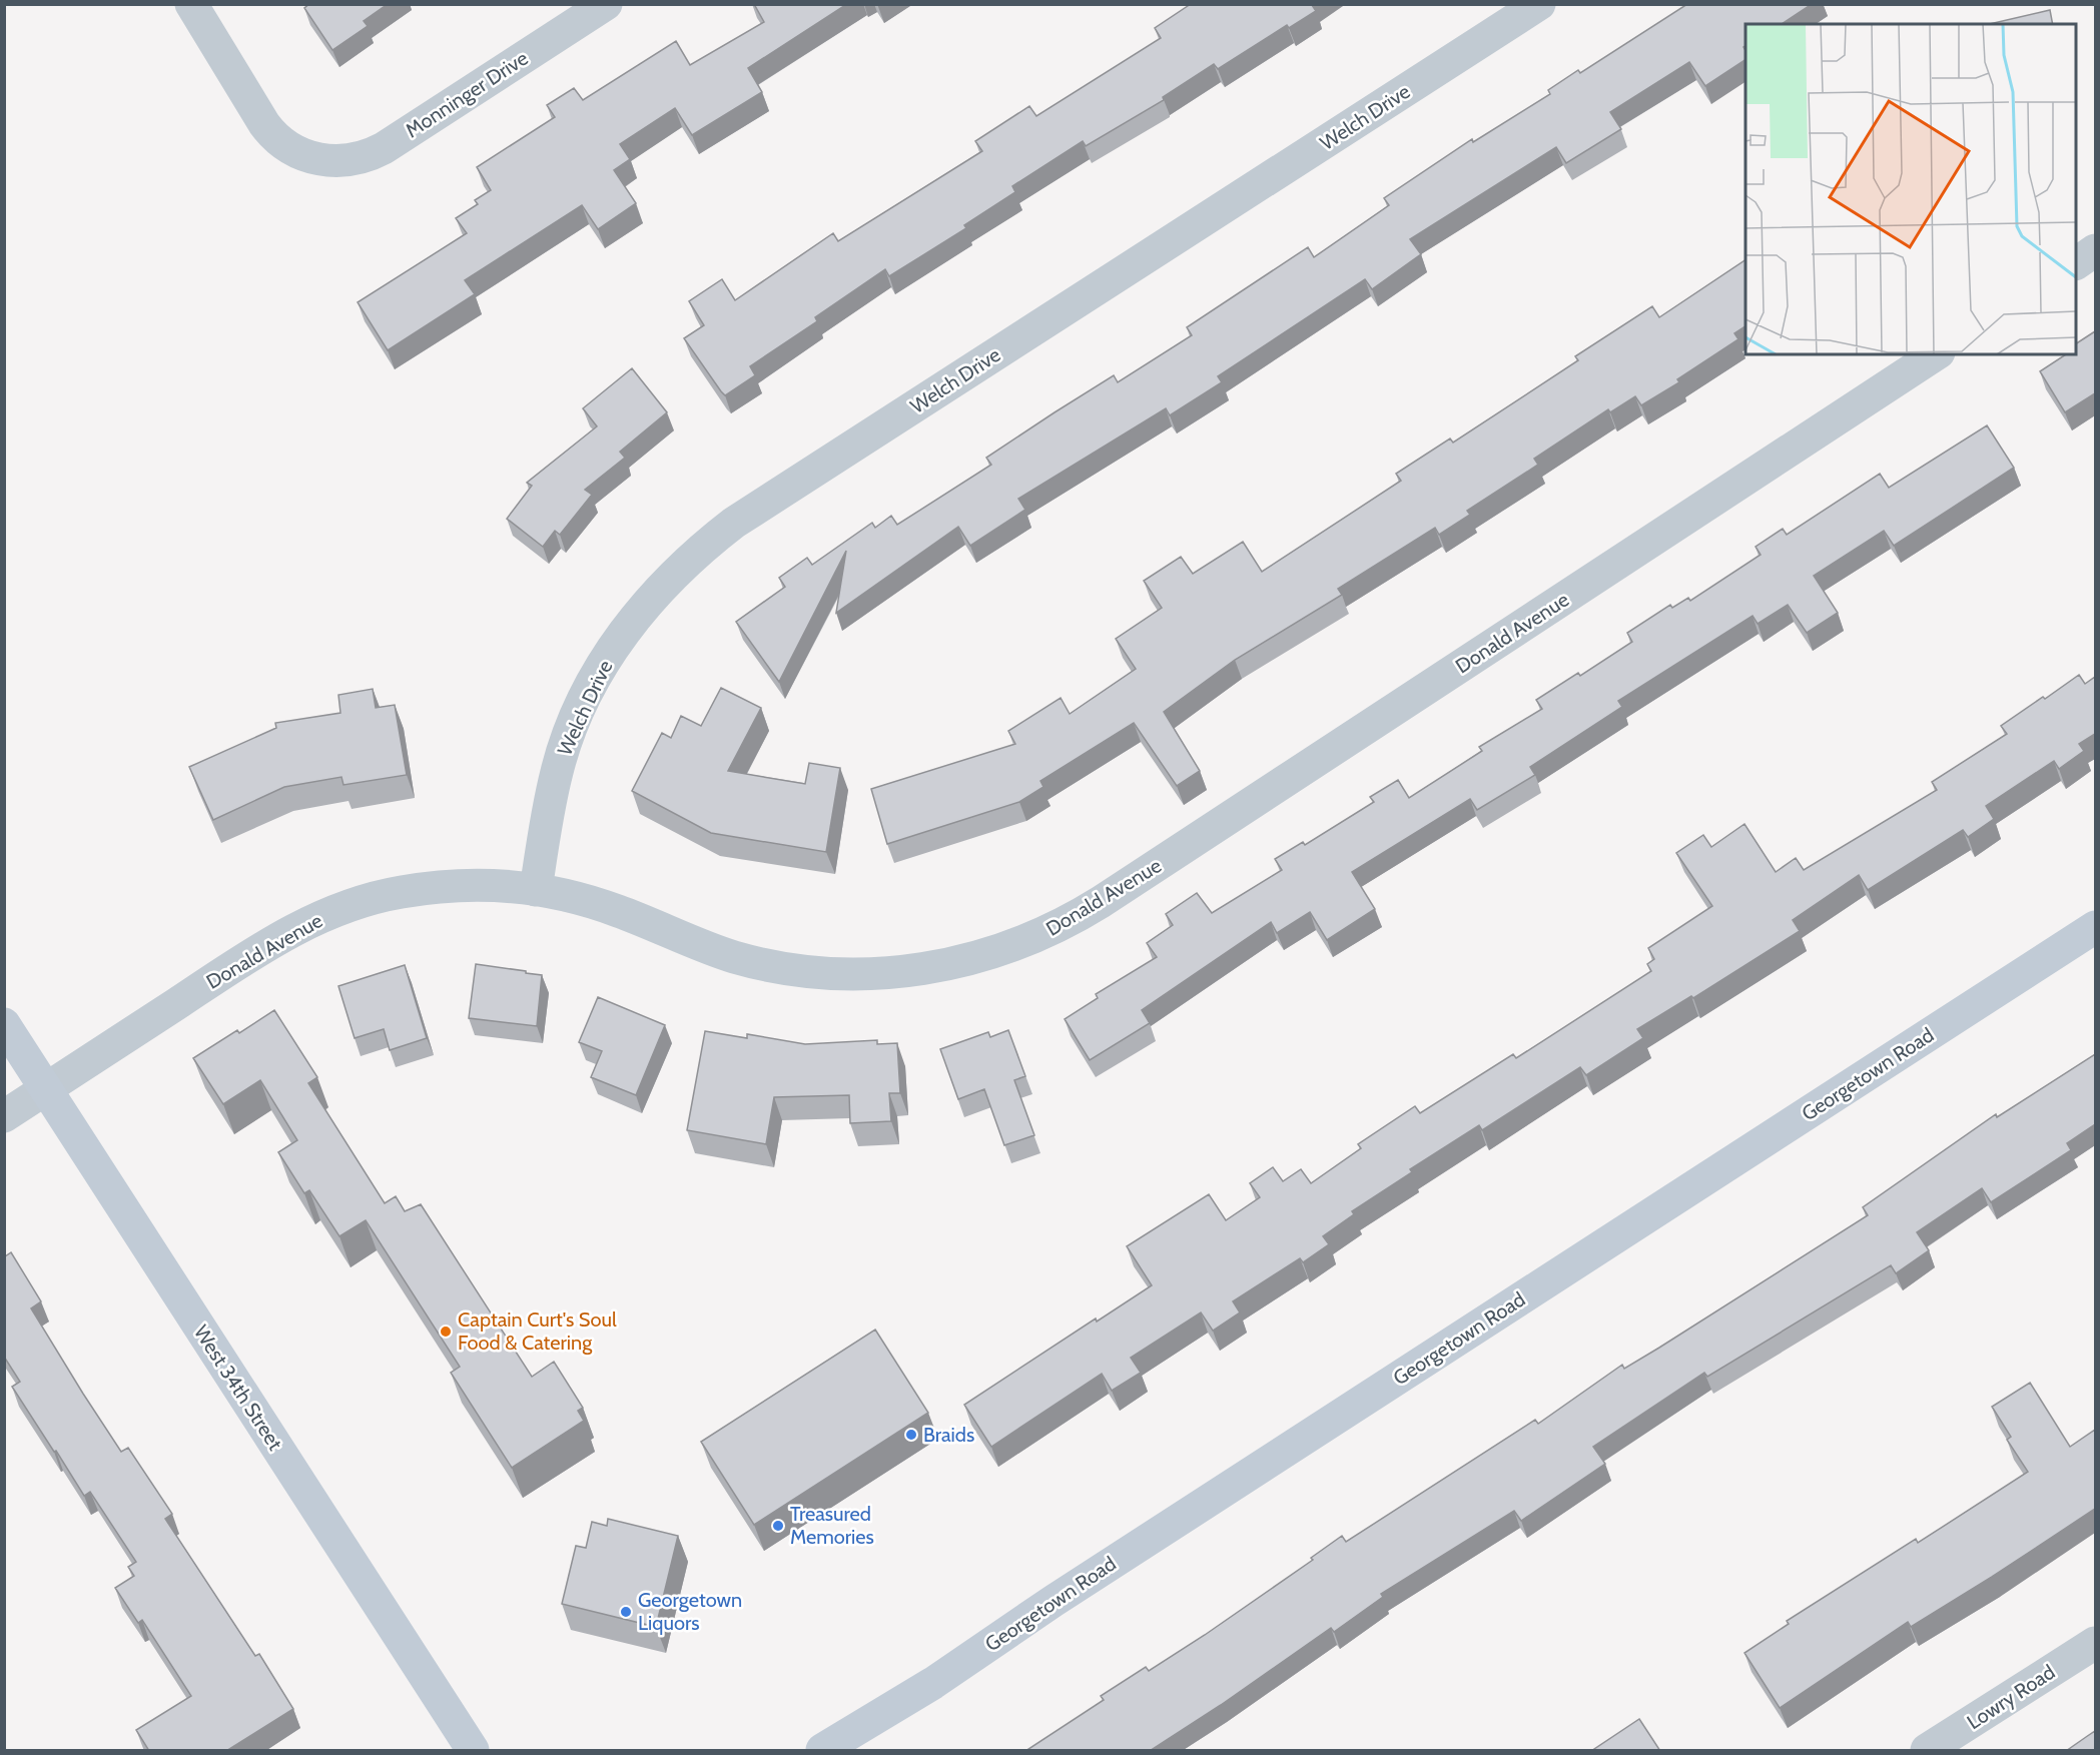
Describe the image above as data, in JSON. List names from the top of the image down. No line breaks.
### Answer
{"streets":{"main road":["Georgetown Road","West 34th Street"],"street":["Monninger Drive","Welch Drive","Donald Avenue","Lowry Road"]},"crossings":[["Welch Drive","Donald Avenue"],["Donald Avenue","West 34th Street"]],"places":["Captain Curt's Soul Food & Catering","Braids","Treasured Memories","Georgetown Liquors"]}
